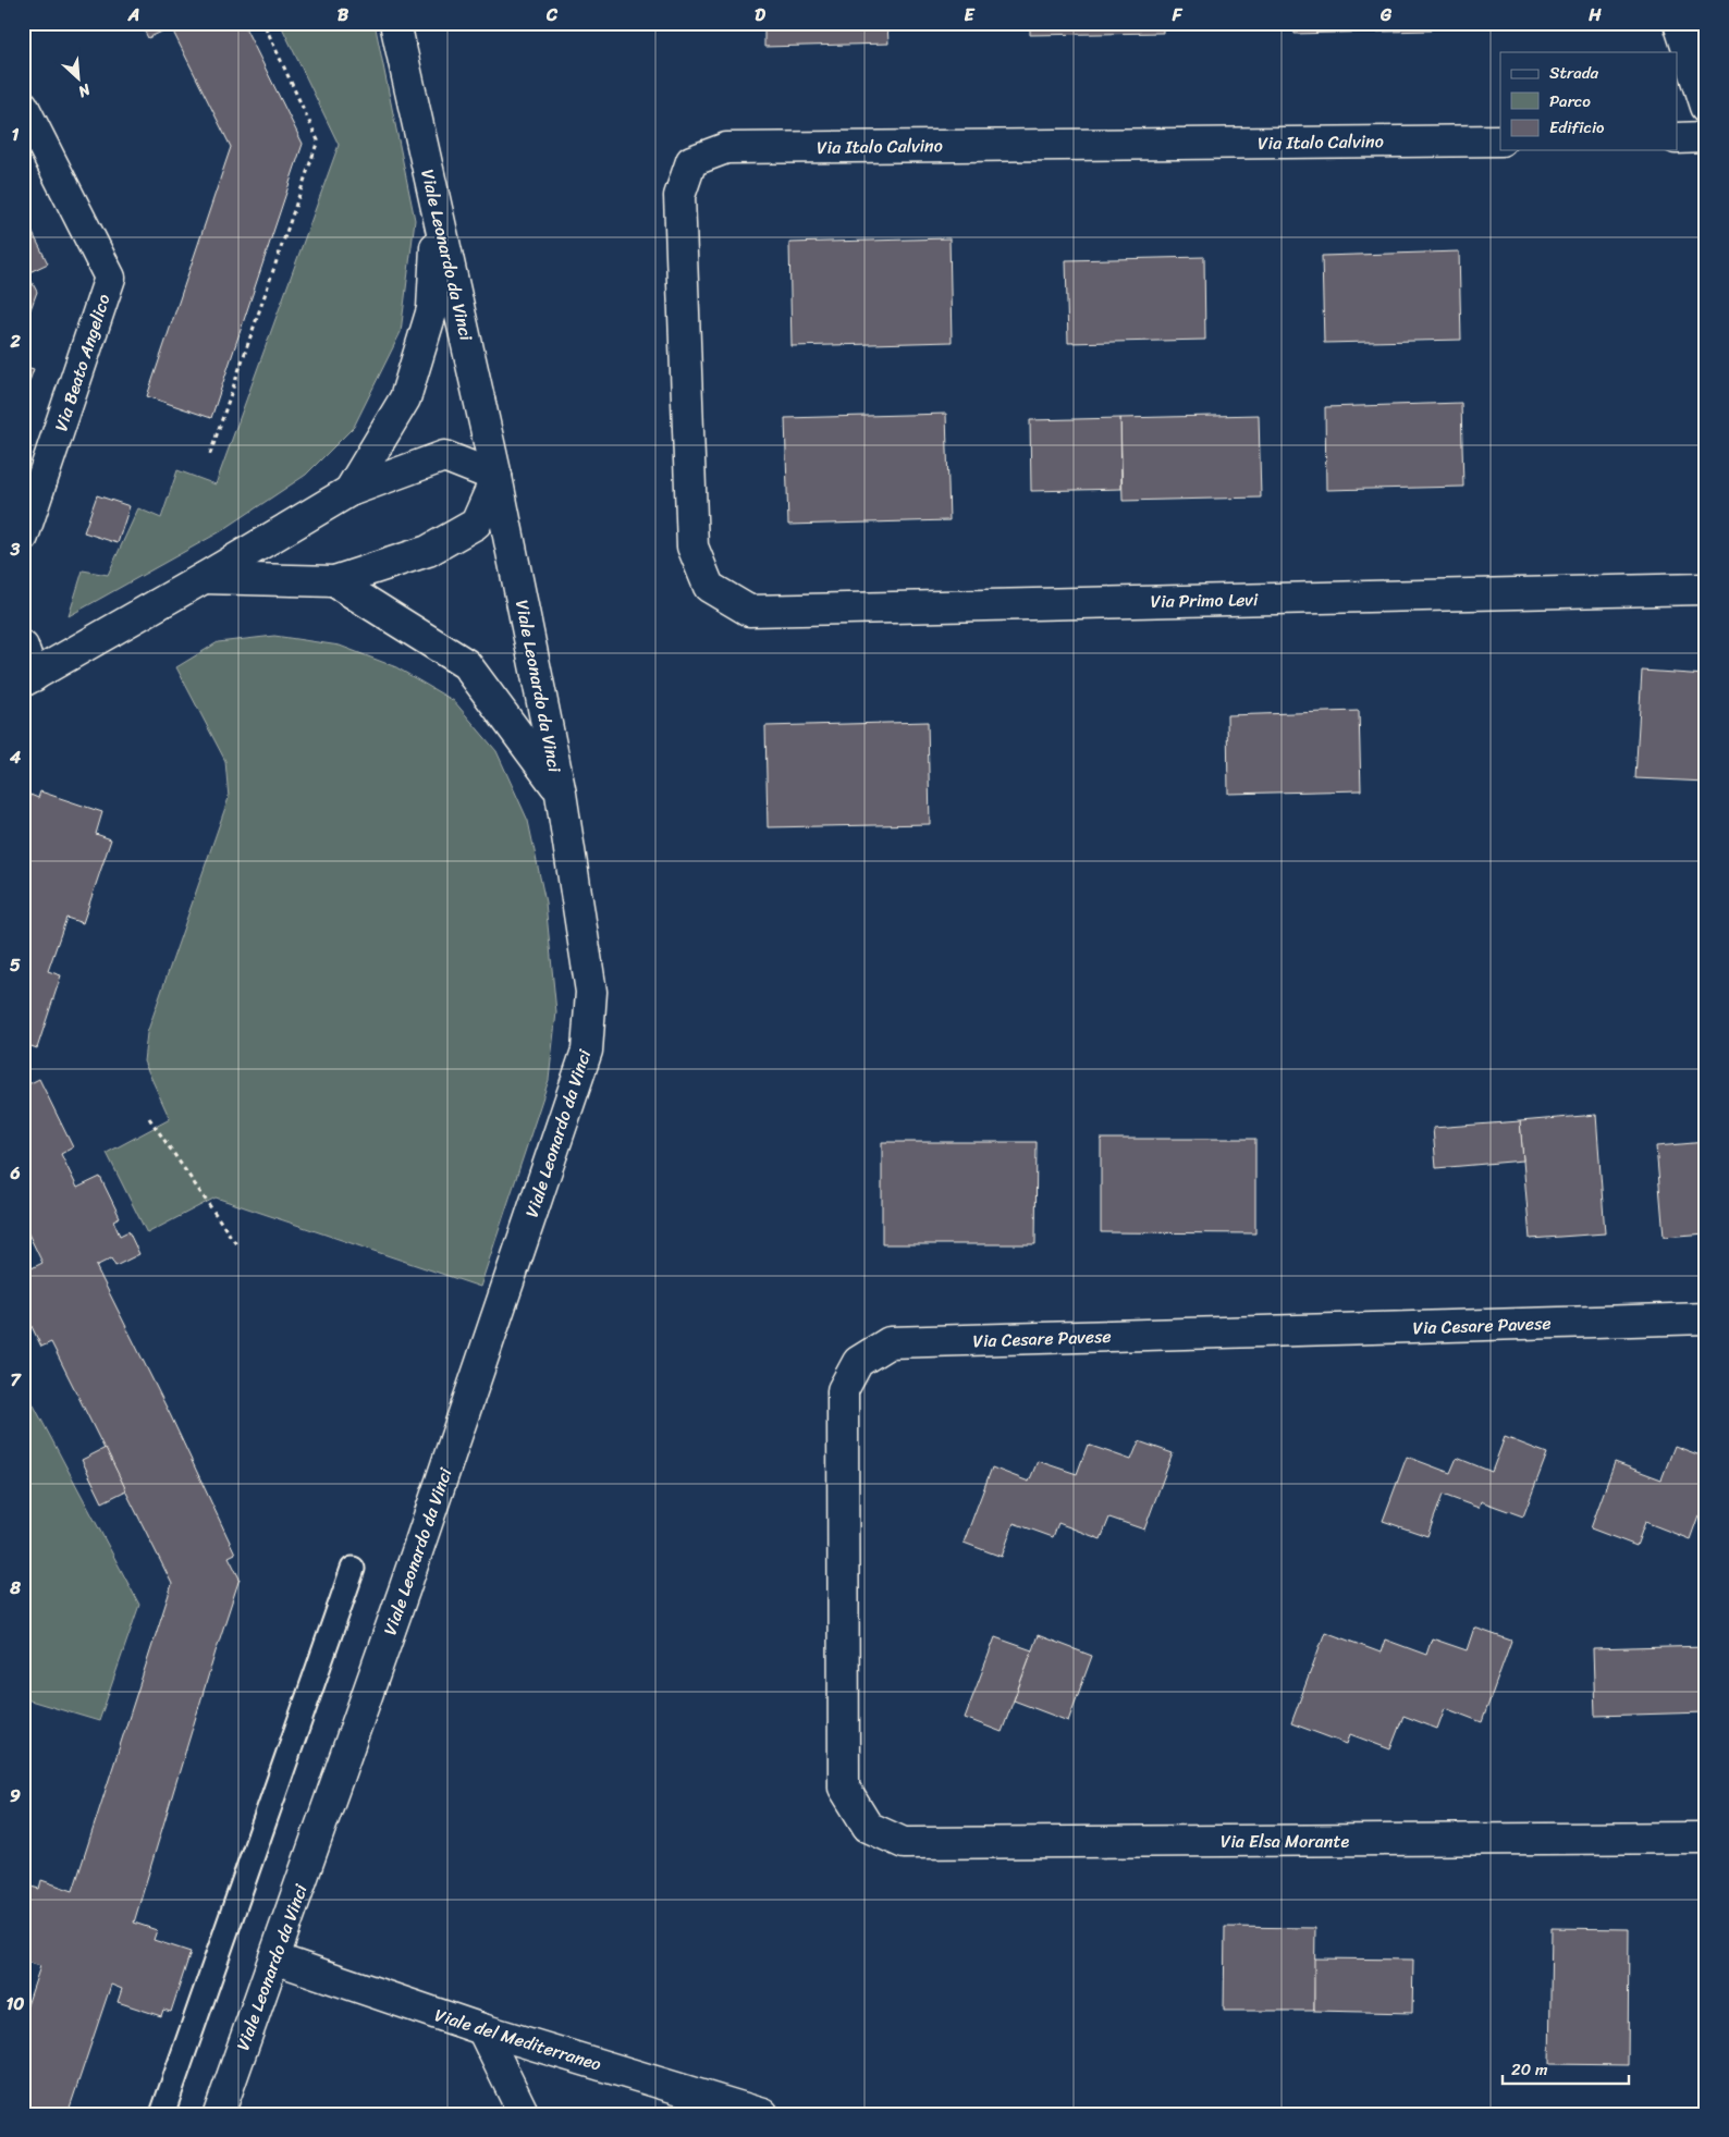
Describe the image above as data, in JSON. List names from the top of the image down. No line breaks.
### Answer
{"streets":{"street":["Via Italo Calvino","Viale Leonardo da Vinci","Via Beato Angelico","Via Primo Levi","Via Cesare Pavese","Via Elsa Morante","Viale del Mediterraneo"]},"crossings":[["Via Italo Calvino","Via Primo Levi"],["Viale Leonardo da Vinci","Viale del Mediterraneo"],["Via Cesare Pavese","Via Elsa Morante"]],"legend":["Strada","Parco","Edificio"],"scale_bar":"20 m","north":"bottom right","grid":{"columns":["A","B","C","D","E","F","G","H"],"rows":["1","2","3","4","5","6","7","8","9","10"]}}
